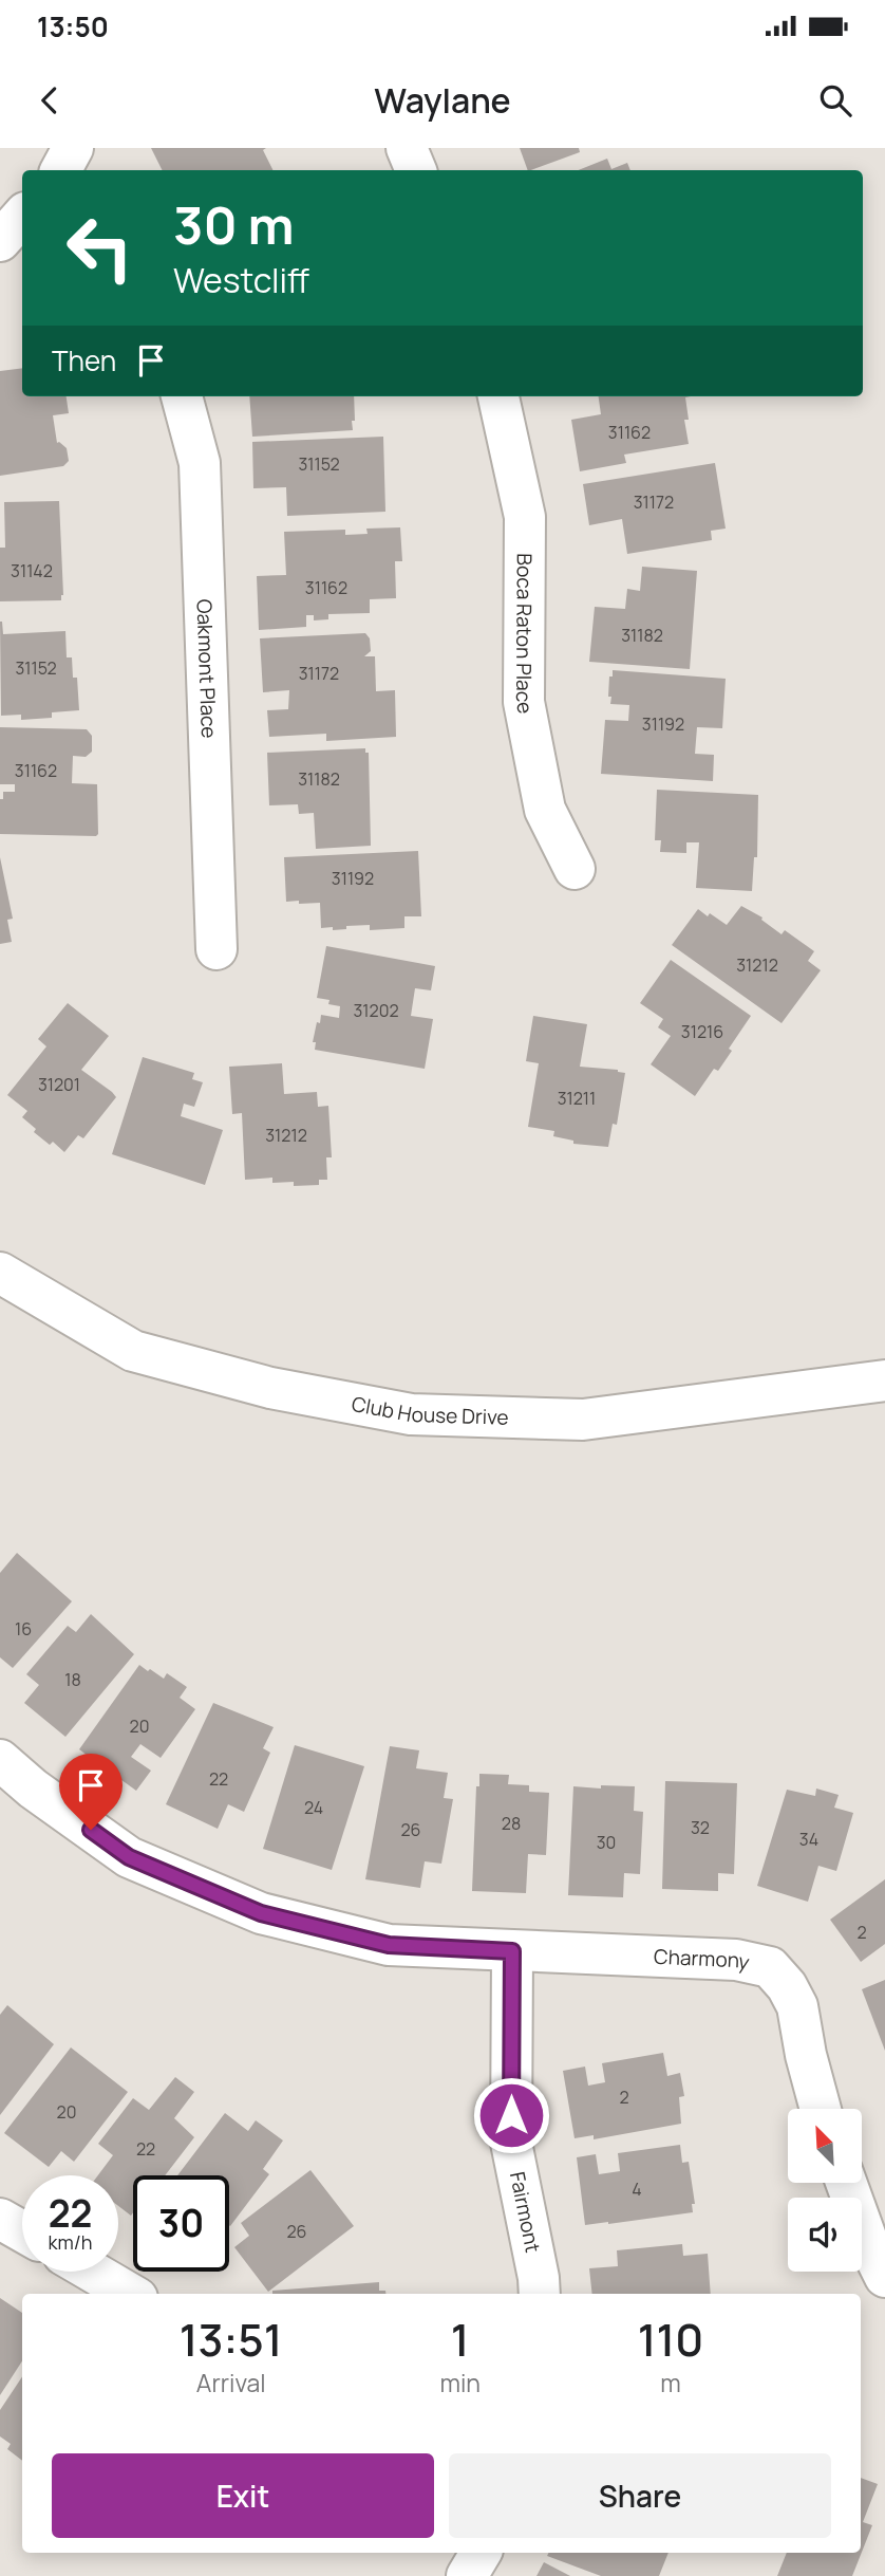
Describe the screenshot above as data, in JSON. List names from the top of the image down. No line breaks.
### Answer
{"streets":{"street":["Boca Raton Place","Oakmont Place","Club House Drive","Charmony","Fairmont"]},"crossings":[["Charmony","Fairmont"]],"house_numbers":["31162","31152","31172","31142","31162","31182","31152","31172","31192","31162","31182","31192","31212","31202","31216","31201","31211","31212","16","18","20","22","24","28","32","26","34","30","2","2","20","22","4","26"],"north":"top left","page":{"status":"13:50","header":"Waylane","turn":["30 m","Westcliff"],"then":"Then","speed":"22 km/h","limit":"30","eta":["13:51","Arrival","1","min","110","m"],"buttons":["Exit","Share"]}}
